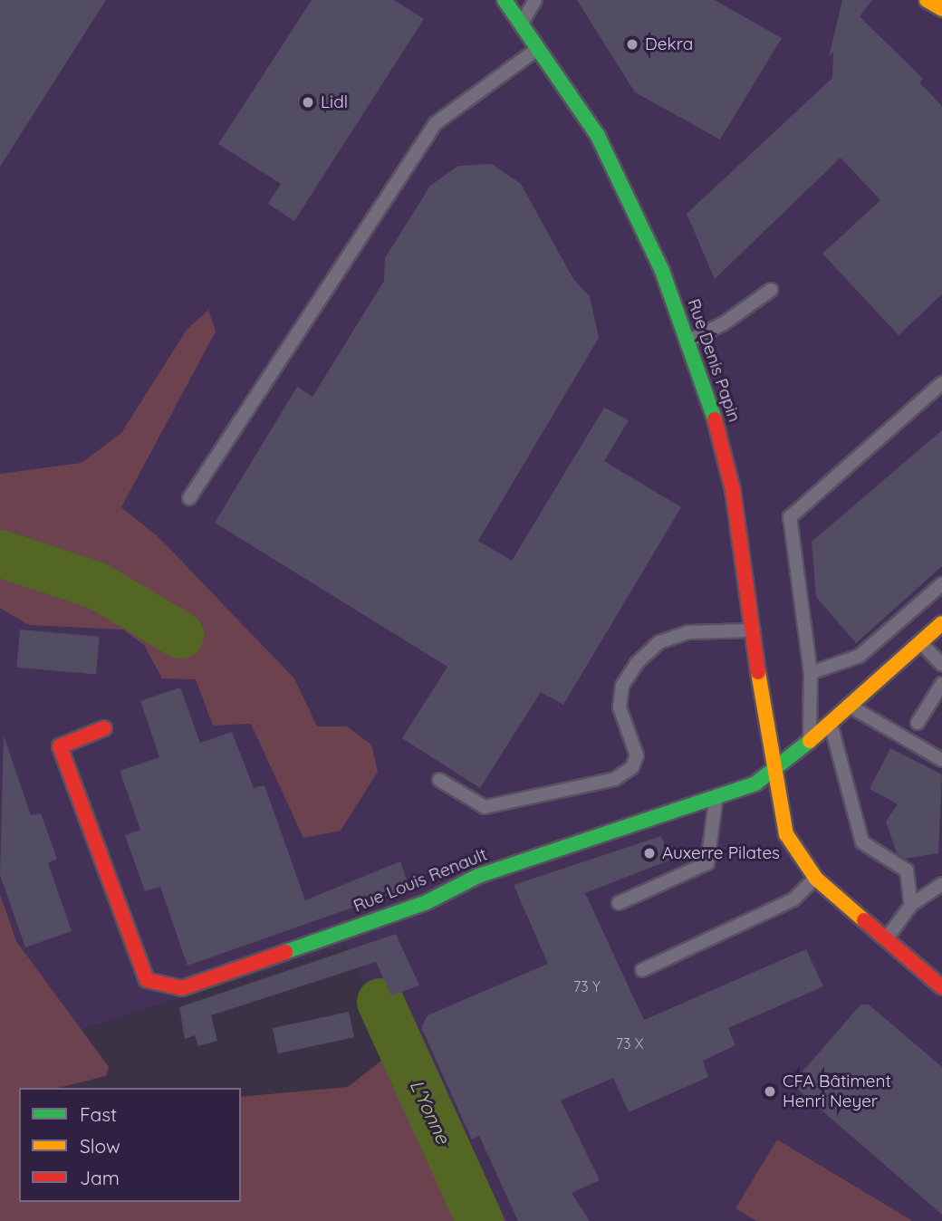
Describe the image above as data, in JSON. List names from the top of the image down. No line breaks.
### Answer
{"streets":{"street":["Rue Denis Papin","Rue Louis Renault"]},"crossings":[["Rue Denis Papin","Rue Louis Renault"]],"water":["L'Yonne"],"places":["Dekra","Lidl","Auxerre Pilates","CFA Bâtiment Henri Neyer"],"house_numbers":["73 Y","73 X"],"legend":["Fast","Slow","Jam"]}
